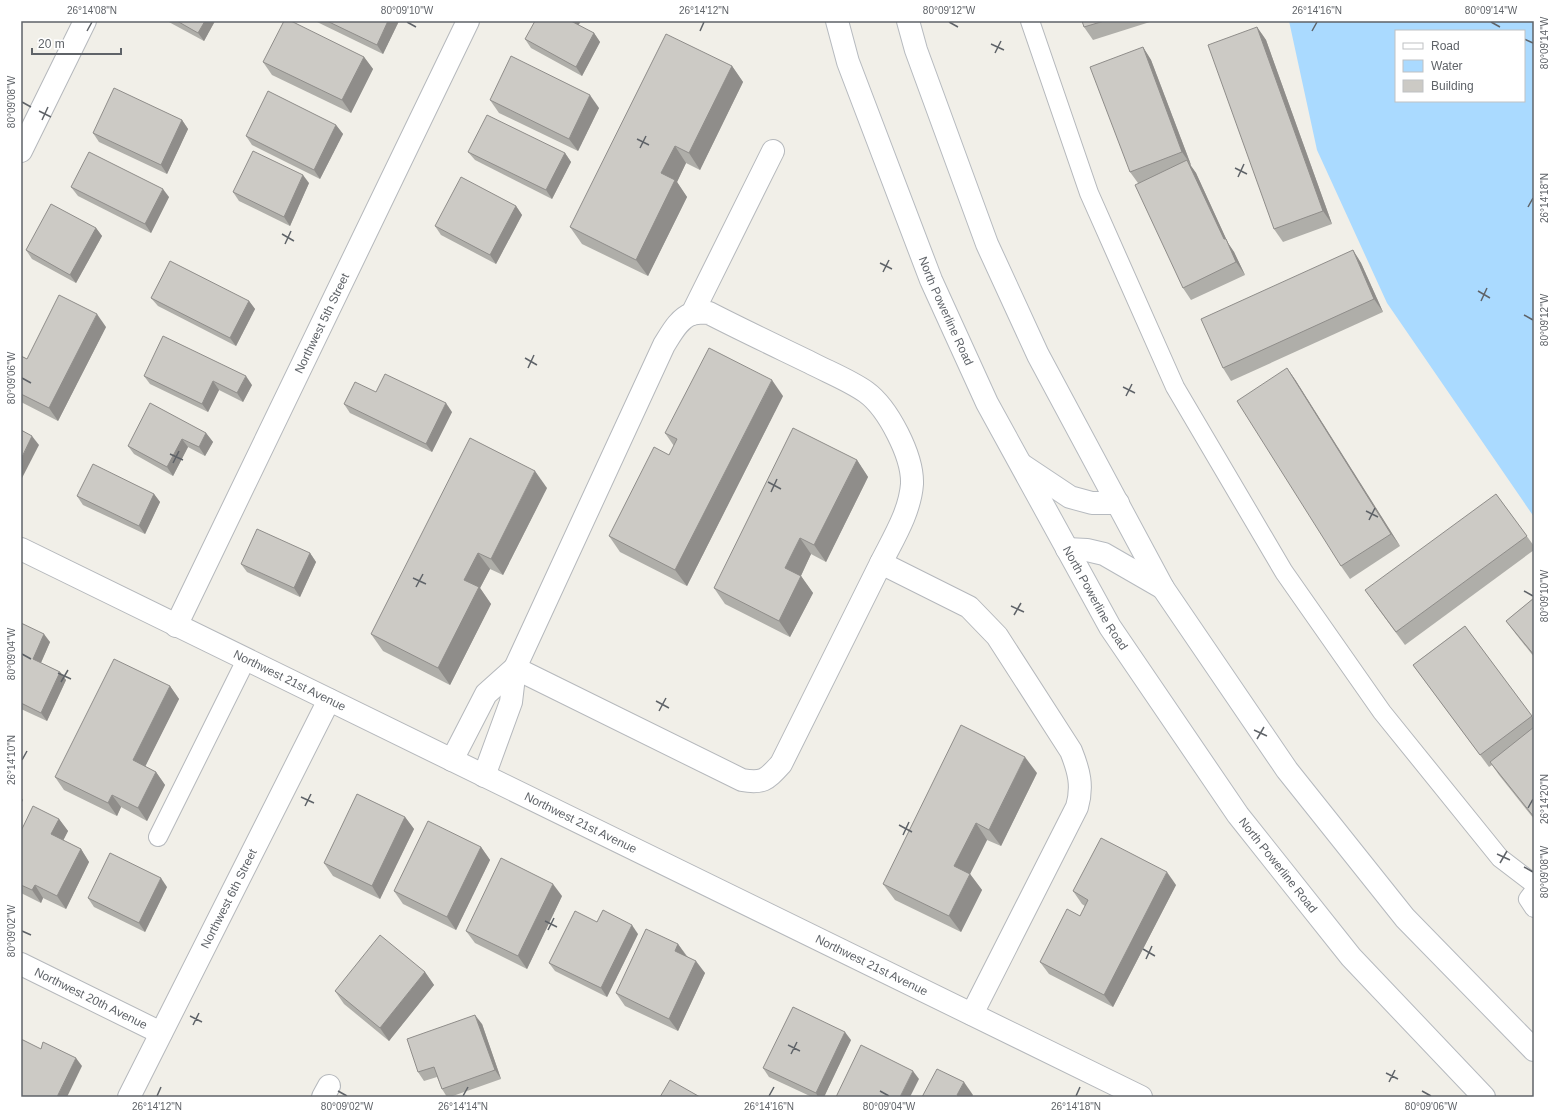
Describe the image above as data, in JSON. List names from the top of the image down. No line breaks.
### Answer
{"streets":{"street":["North Powerline Road","Northwest 5th Street","Northwest 21st Avenue","Northwest 6th Street","Northwest 20th Avenue"]},"crossings":[["Northwest 5th Street","Northwest 21st Avenue"],["Northwest 21st Avenue","Northwest 6th Street"],["Northwest 6th Street","Northwest 20th Avenue"]],"legend":["Road","Water","Building"],"scale_bar":"20 m","coordinates":["26°14'08\"N","80°09'10\"W","26°14'12\"N","80°09'12\"W","26°14'16\"N","80°09'14\"W","80°09'08\"W","26°14'18\"N","80°09'06\"W","80°09'04\"W","26°14'10\"N","26°14'20\"N","80°09'02\"W","26°14'14\"N"]}
